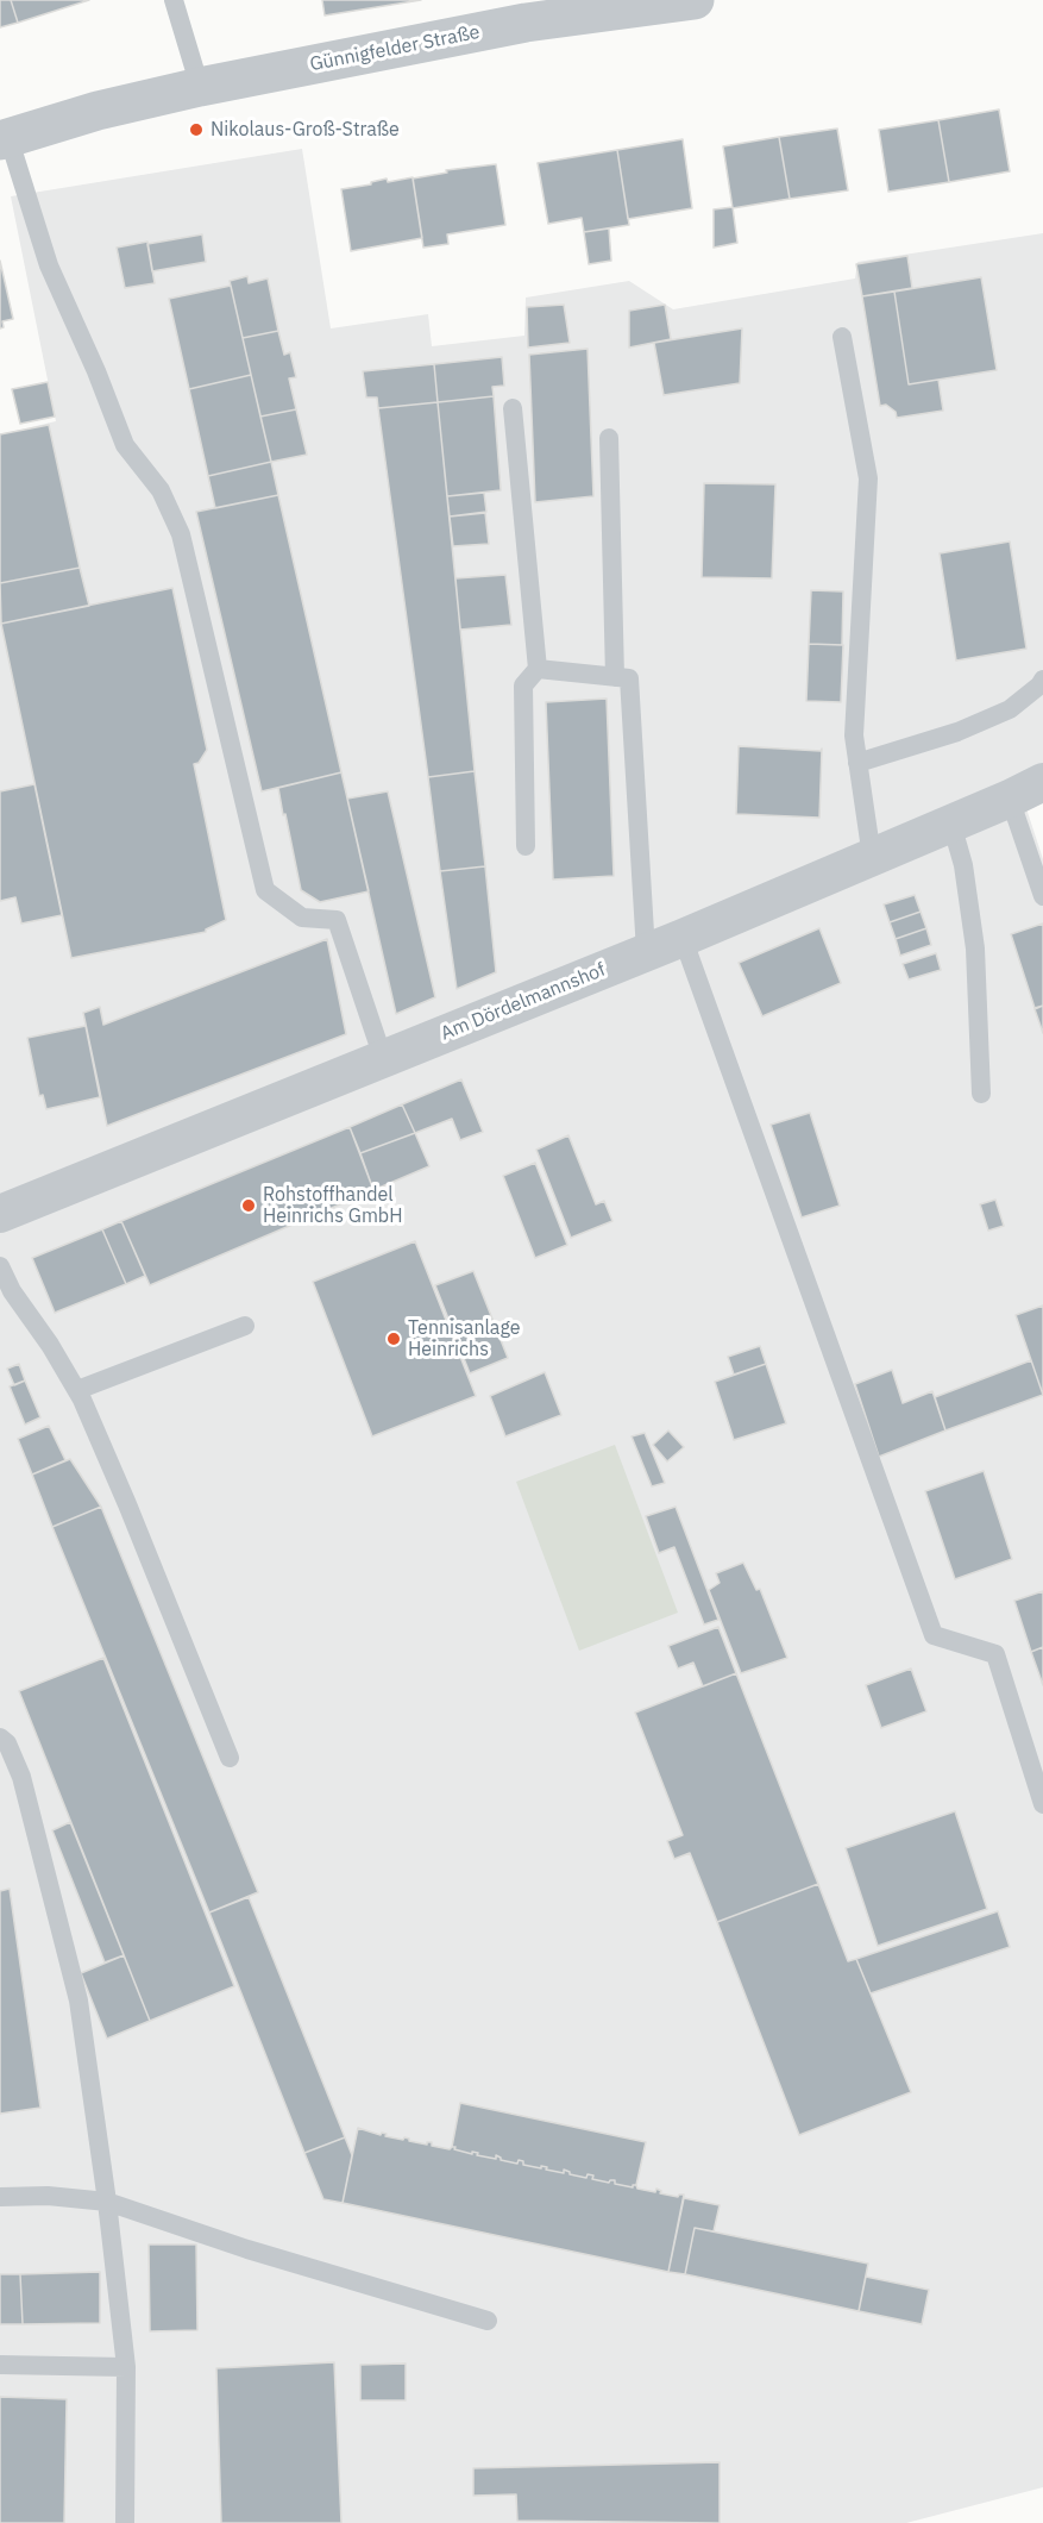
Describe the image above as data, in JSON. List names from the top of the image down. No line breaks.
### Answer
{"streets":{"street":["Günnigfelder Straße","Am Dördelmannshof"]},"places":["Nikolaus-Groß-Straße","Rohstoffhandel Heinrichs GmbH","Tennisanlage Heinrichs"]}
